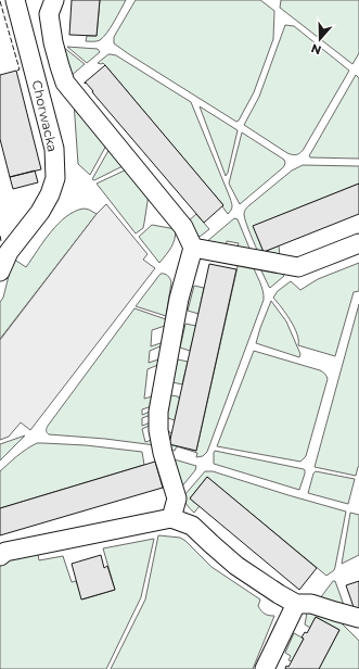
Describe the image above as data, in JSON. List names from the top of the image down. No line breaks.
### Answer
{"streets":{"street":["Chorwacka"]},"north":"bottom"}
